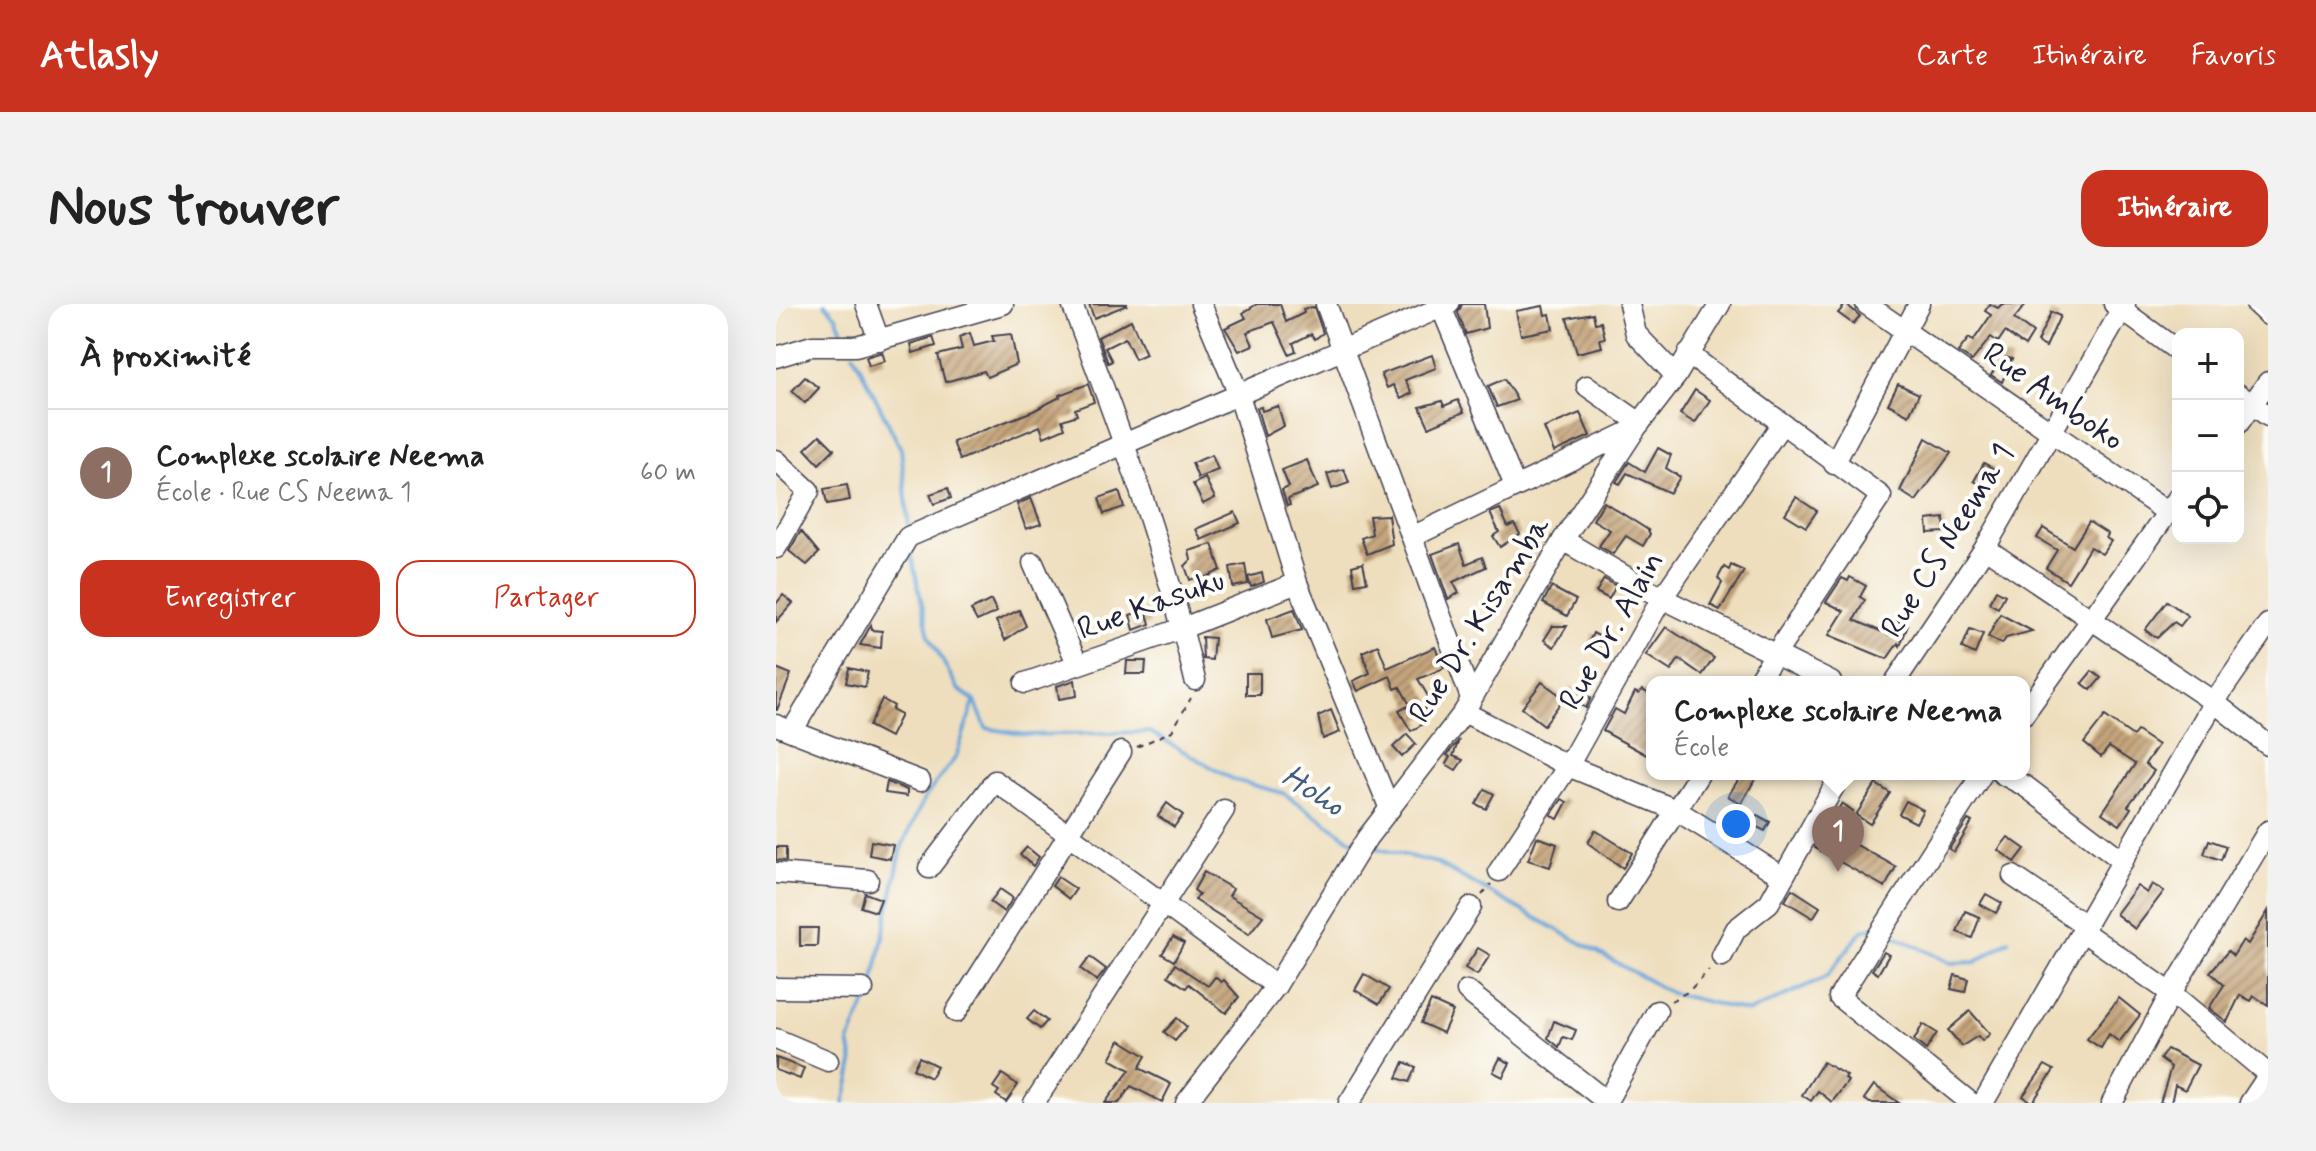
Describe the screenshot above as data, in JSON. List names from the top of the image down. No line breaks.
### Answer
{"streets":{"street":["Rue Amboko","Rue CS Neema 1","Rue Kasuku","Rue Dr. Kisamba","Rue Dr. Alain"]},"crossings":[["Rue Amboko","Rue CS Neema 1"]],"water":["Hoho"],"page":{"header":"Atlasly","nav":["Carte","Itinéraire","Favoris"],"buttons":["Itinéraire",["Enregistrer","Partager"]],"title":"Nous trouver","heading":"À proximité","map_buttons":["+","−"],"list":[{"mark":"1","name":"Complexe scolaire Neema","note":"École · Rue CS Neema 1","value":"60 m"}],"popup":["Complexe scolaire Neema","École"],"pins":"1"}}
